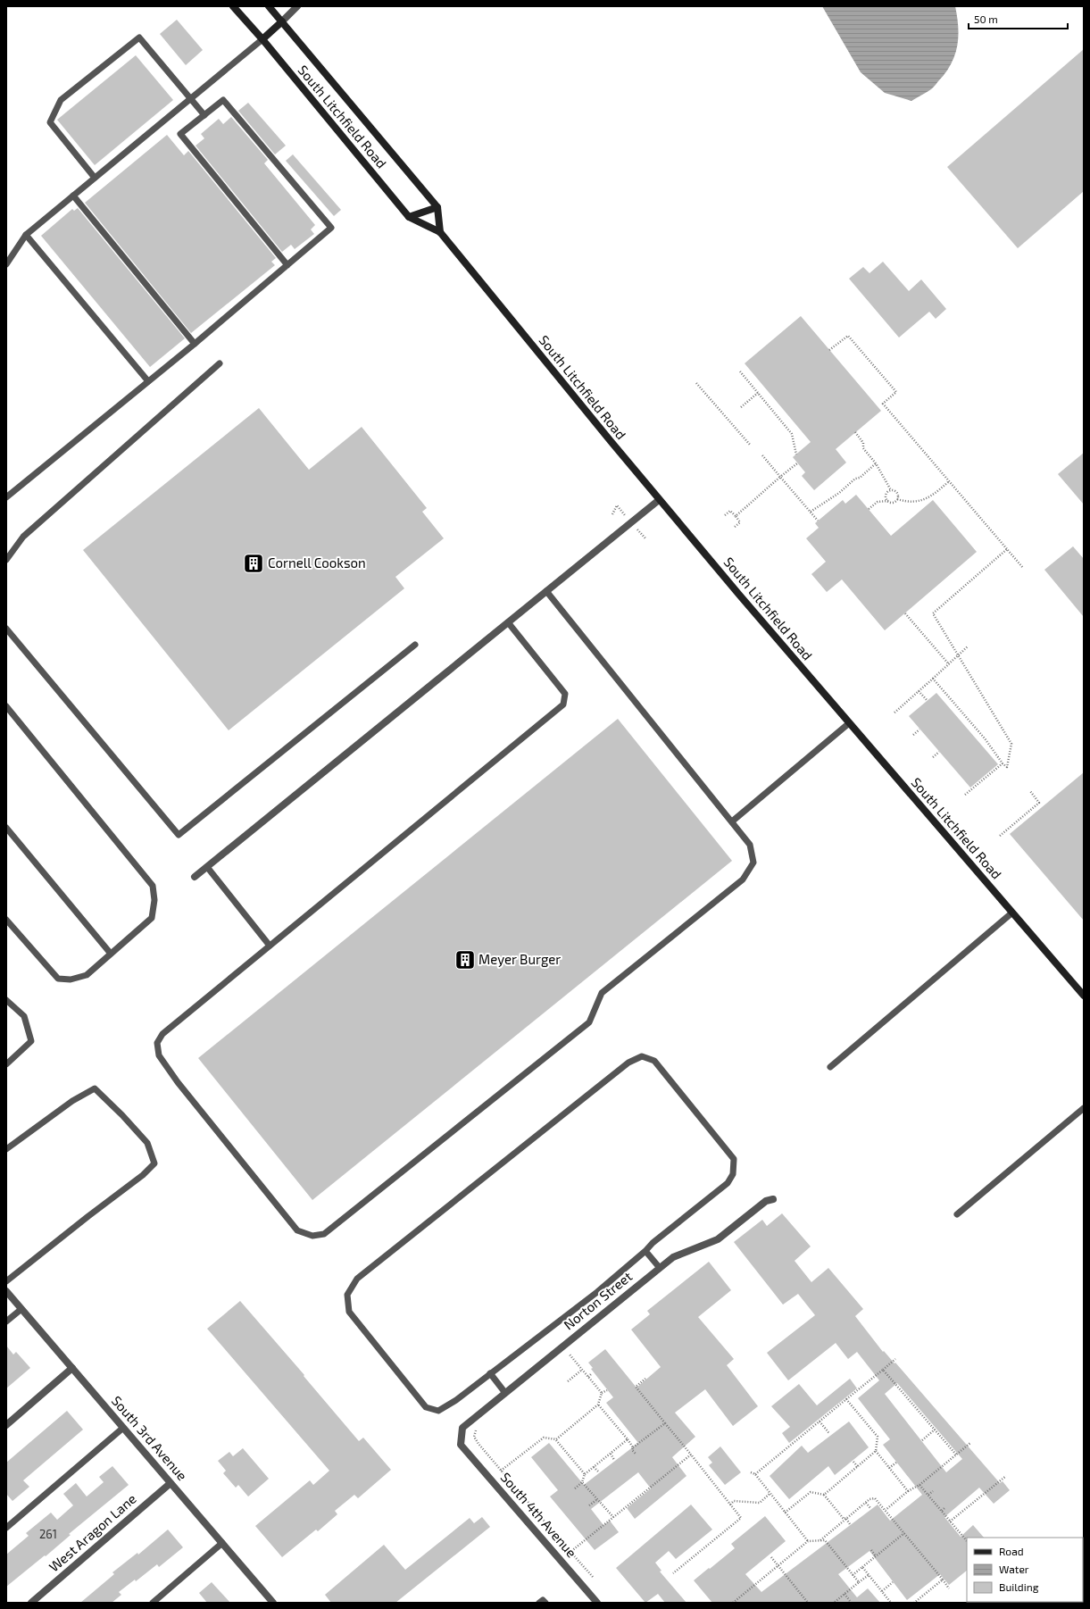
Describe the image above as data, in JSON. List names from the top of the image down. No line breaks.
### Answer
{"streets":{"main road":["South Litchfield Road"],"street":["Norton Street","South 3rd Avenue","South 4th Avenue","West Aragon Lane"]},"crossings":[["Norton Street","South 4th Avenue"],["South 3rd Avenue","West Aragon Lane"]],"places":{"building":["Cornell Cookson","Meyer Burger"]},"house_numbers":["261"],"legend":["Road","Water","Building"],"scale_bar":"50 m"}
